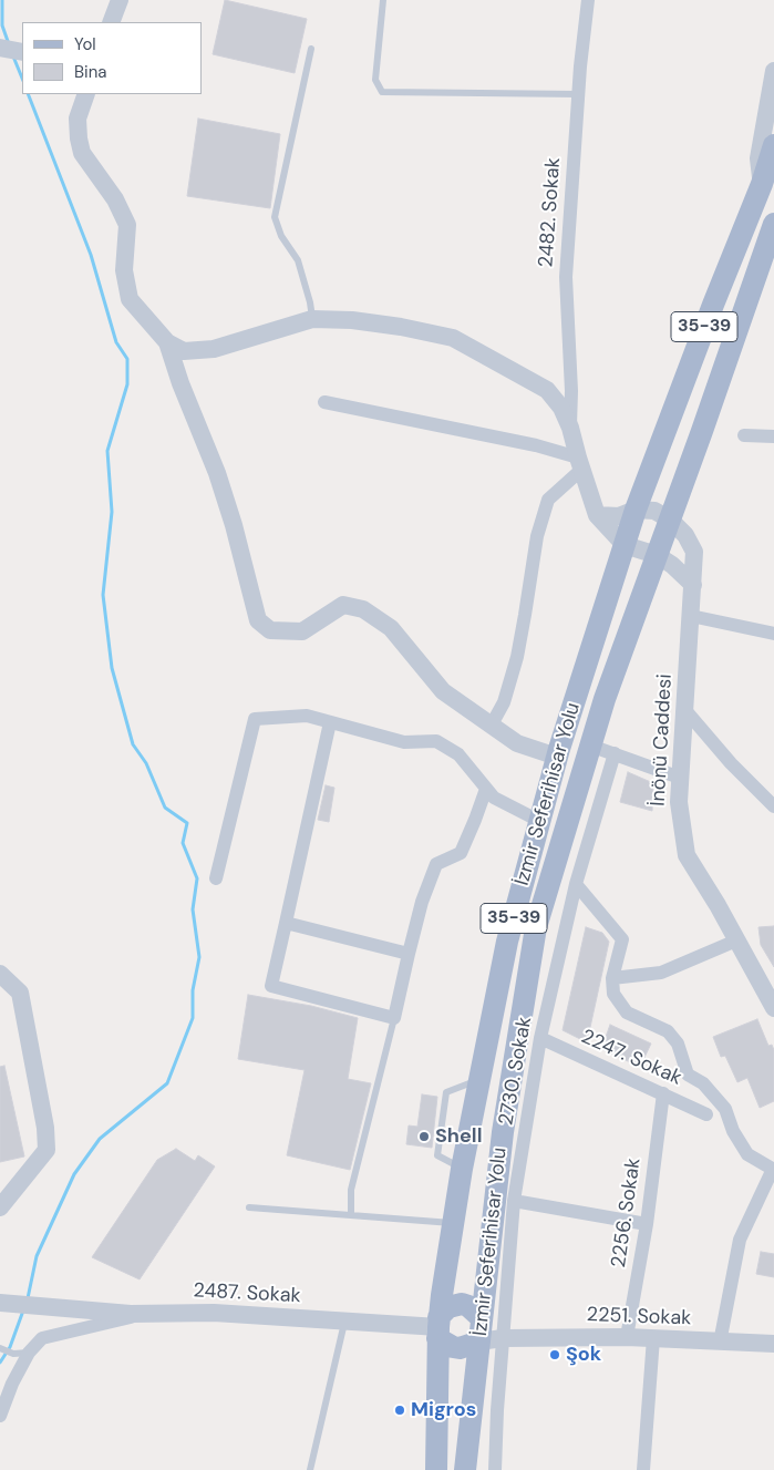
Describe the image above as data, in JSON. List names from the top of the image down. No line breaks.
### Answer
{"streets":{"main road":["35-39","İzmir Seferihisar Yolu"],"street":["2482. Sokak","İnönü Caddesi","2247. Sokak","2730. Sokak","2256. Sokak","2487. Sokak","2251. Sokak"]},"crossings":[["İnönü Caddesi","İzmir Seferihisar Yolu"],["İzmir Seferihisar Yolu","2487. Sokak"],["İzmir Seferihisar Yolu","2251. Sokak"],["2247. Sokak","2730. Sokak"],["2247. Sokak","2256. Sokak"],["2730. Sokak","2251. Sokak"],["2256. Sokak","2251. Sokak"],["2487. Sokak","2251. Sokak"]],"places":["Shell","Şok","Migros"],"legend":["Yol","Bina"]}
